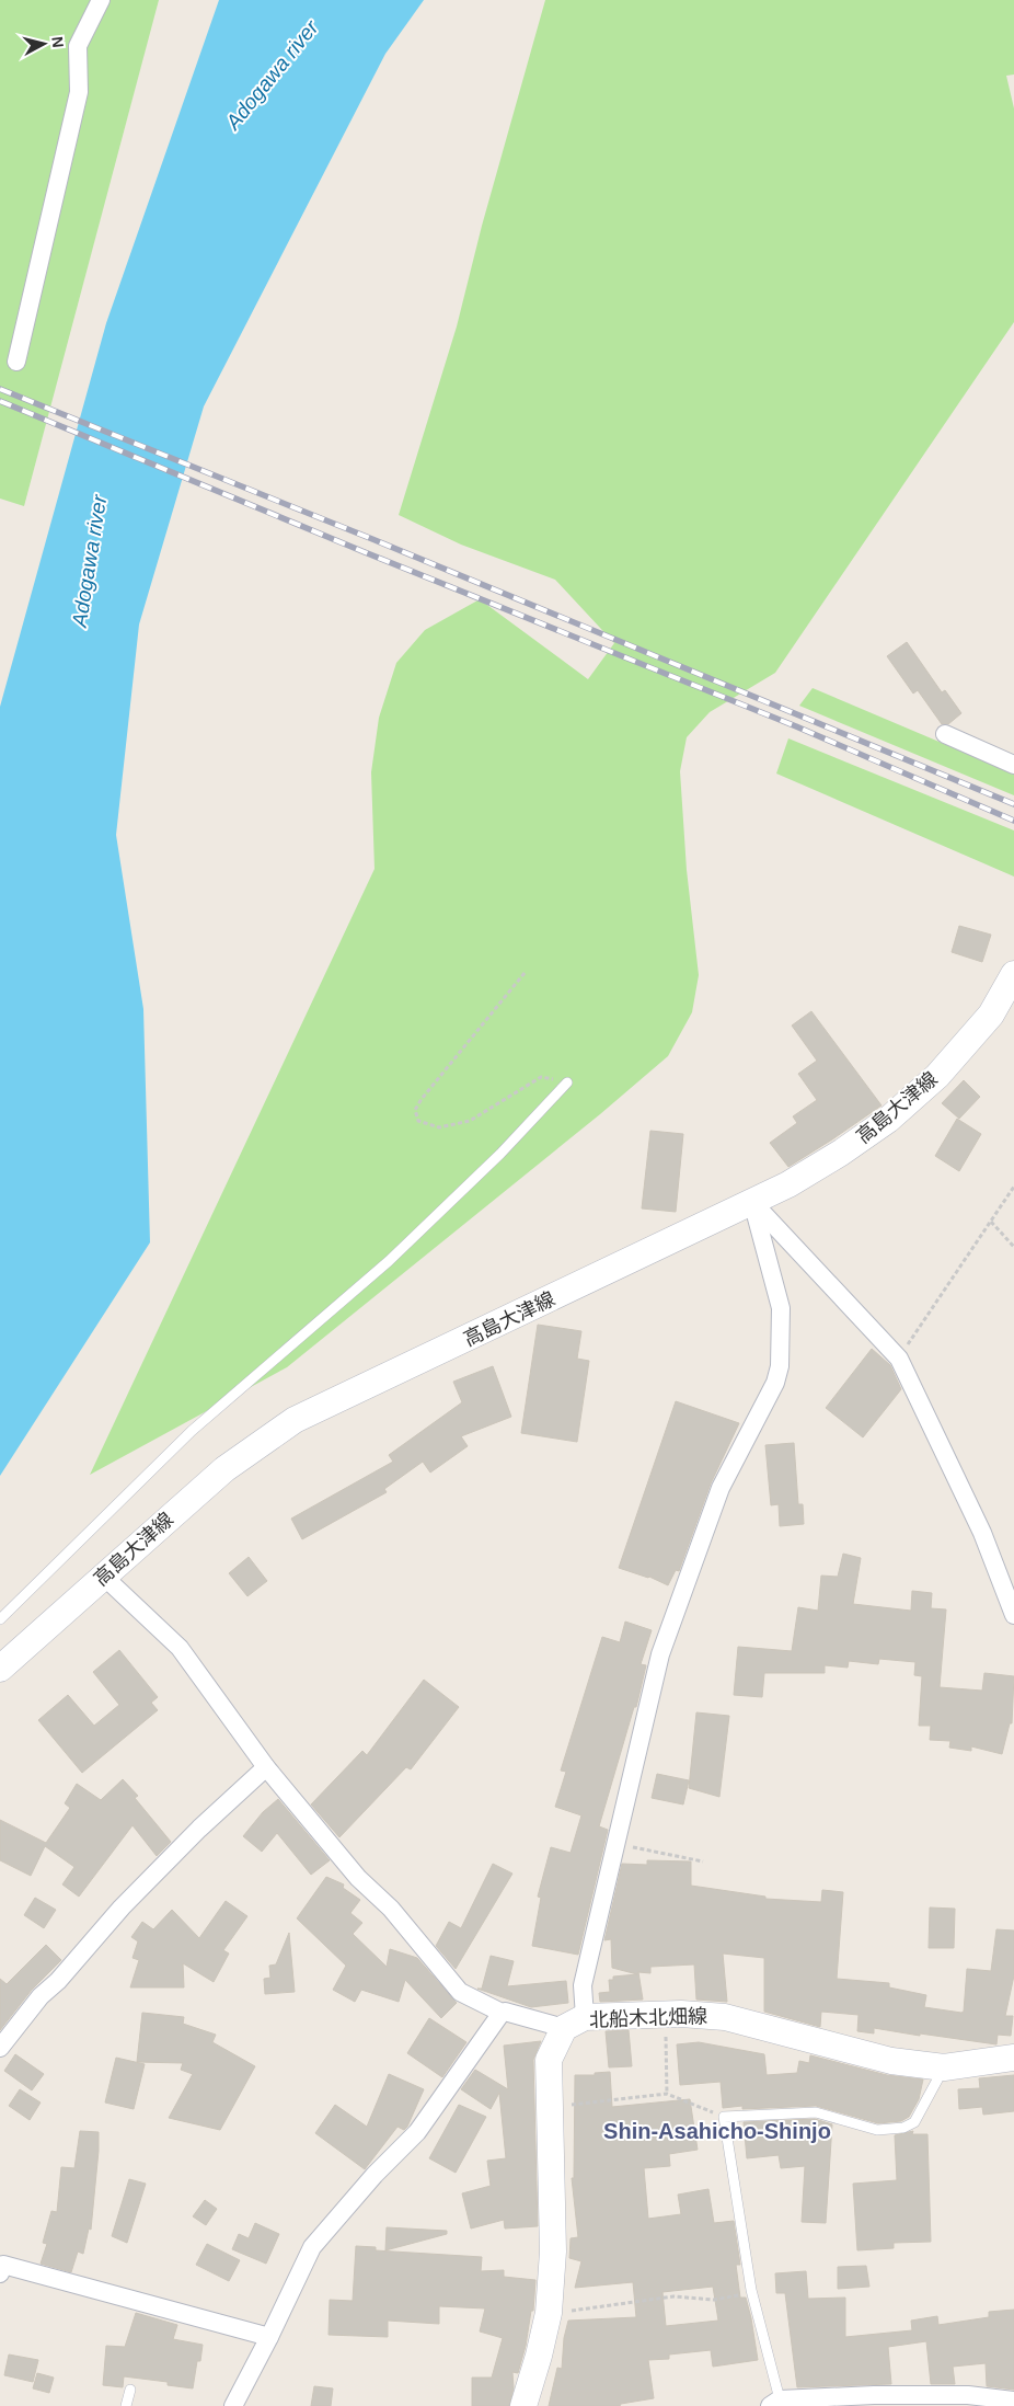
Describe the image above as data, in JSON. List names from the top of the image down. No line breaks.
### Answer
{"streets":{"main road":["高島大津線","北船木北畑線"]},"districts":["Shin-Asahicho-Shinjo"],"water":["Adogawa river"],"north":"right"}
